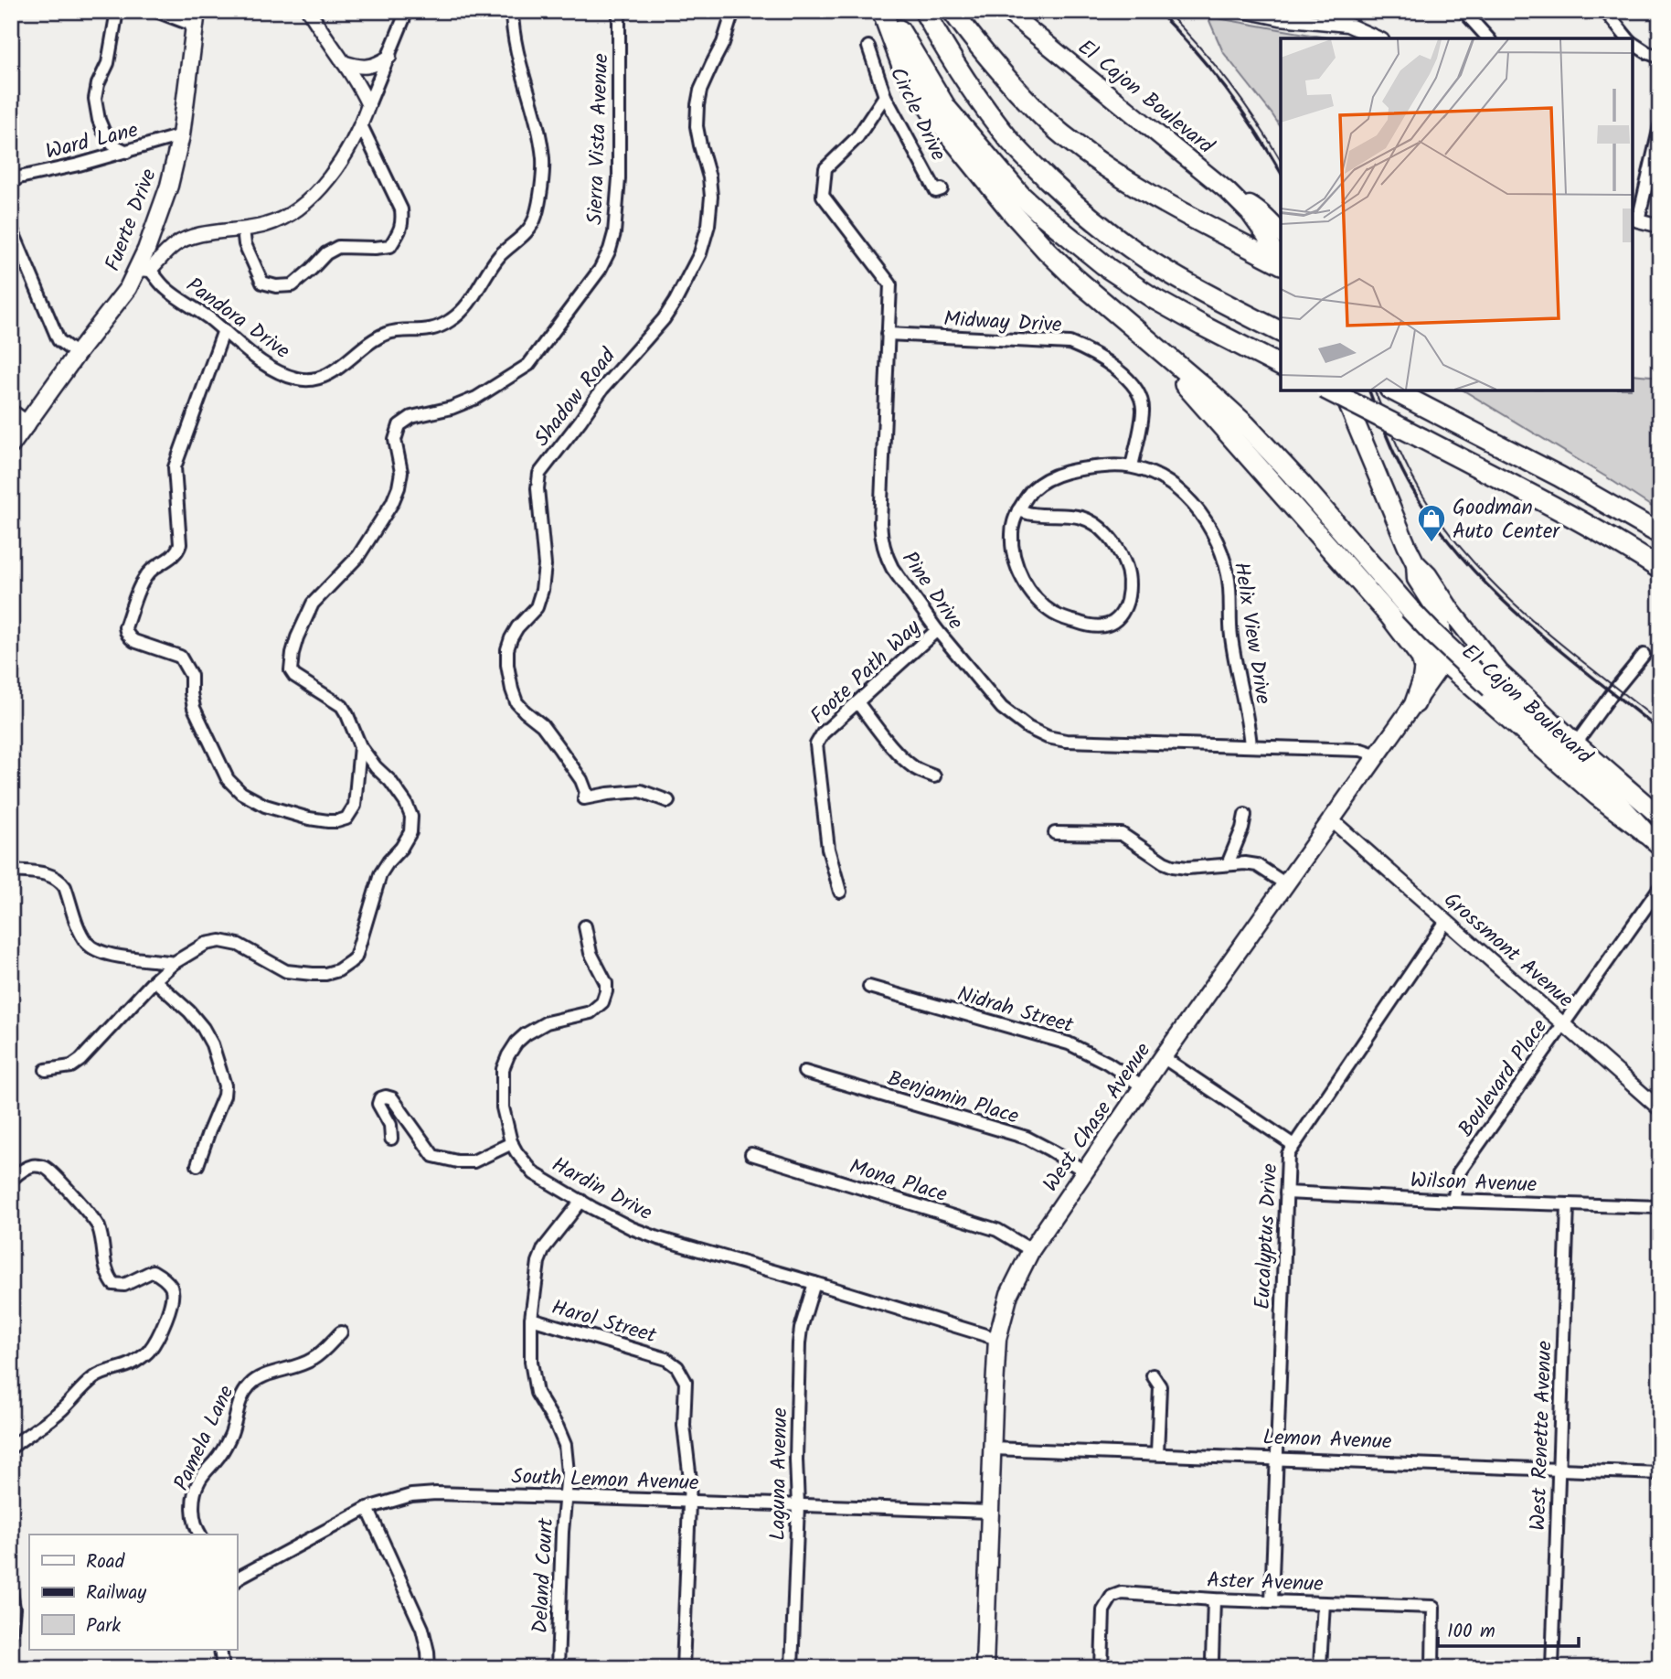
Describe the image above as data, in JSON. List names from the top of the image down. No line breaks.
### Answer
{"streets":{"main road":["El Cajon Boulevard","Fuerte Drive","West Chase Avenue"],"street":["Circle Drive","Sierra Vista Avenue","Ward Lane","Pandora Drive","Midway Drive","Shadow Road","Pine Drive","Helix View Drive","Foote Path Way","Grossmont Avenue","Nidrah Street","Boulevard Place","Benjamin Place","Mona Place","Wilson Avenue","Hardin Drive","Eucalyptus Drive","Harol Street","West Renette Avenue","Pamela Lane","Lemon Avenue","Laguna Avenue","South Lemon Avenue","Deland Court","Aster Avenue"]},"crossings":[["El Cajon Boulevard","West Chase Avenue"],["Circle Drive","Pine Drive"],["Ward Lane","Fuerte Drive"],["Fuerte Drive","Pandora Drive"],["Midway Drive","Pine Drive"],["Midway Drive","Helix View Drive"],["Pine Drive","Helix View Drive"],["Pine Drive","Foote Path Way"],["Pine Drive","West Chase Avenue"],["Grossmont Avenue","Boulevard Place"],["Grossmont Avenue","West Chase Avenue"],["Grossmont Avenue","Eucalyptus Drive"],["Nidrah Street","West Chase Avenue"],["Boulevard Place","Wilson Avenue"],["Benjamin Place","West Chase Avenue"],["West Chase Avenue","Mona Place"],["West Chase Avenue","Hardin Drive"],["West Chase Avenue","Lemon Avenue"],["West Chase Avenue","South Lemon Avenue"],["Wilson Avenue","Eucalyptus Drive"],["Wilson Avenue","West Renette Avenue"],["Hardin Drive","Laguna Avenue"],["Hardin Drive","Deland Court"],["Eucalyptus Drive","Lemon Avenue"],["Eucalyptus Drive","Aster Avenue"],["Harol Street","South Lemon Avenue"],["Harol Street","Deland Court"],["West Renette Avenue","Lemon Avenue"],["Laguna Avenue","South Lemon Avenue"],["South Lemon Avenue","Deland Court"]],"places":{"shop":["Goodman Auto Center"]},"legend":["Road","Railway","Park"],"scale_bar":"100 m"}
